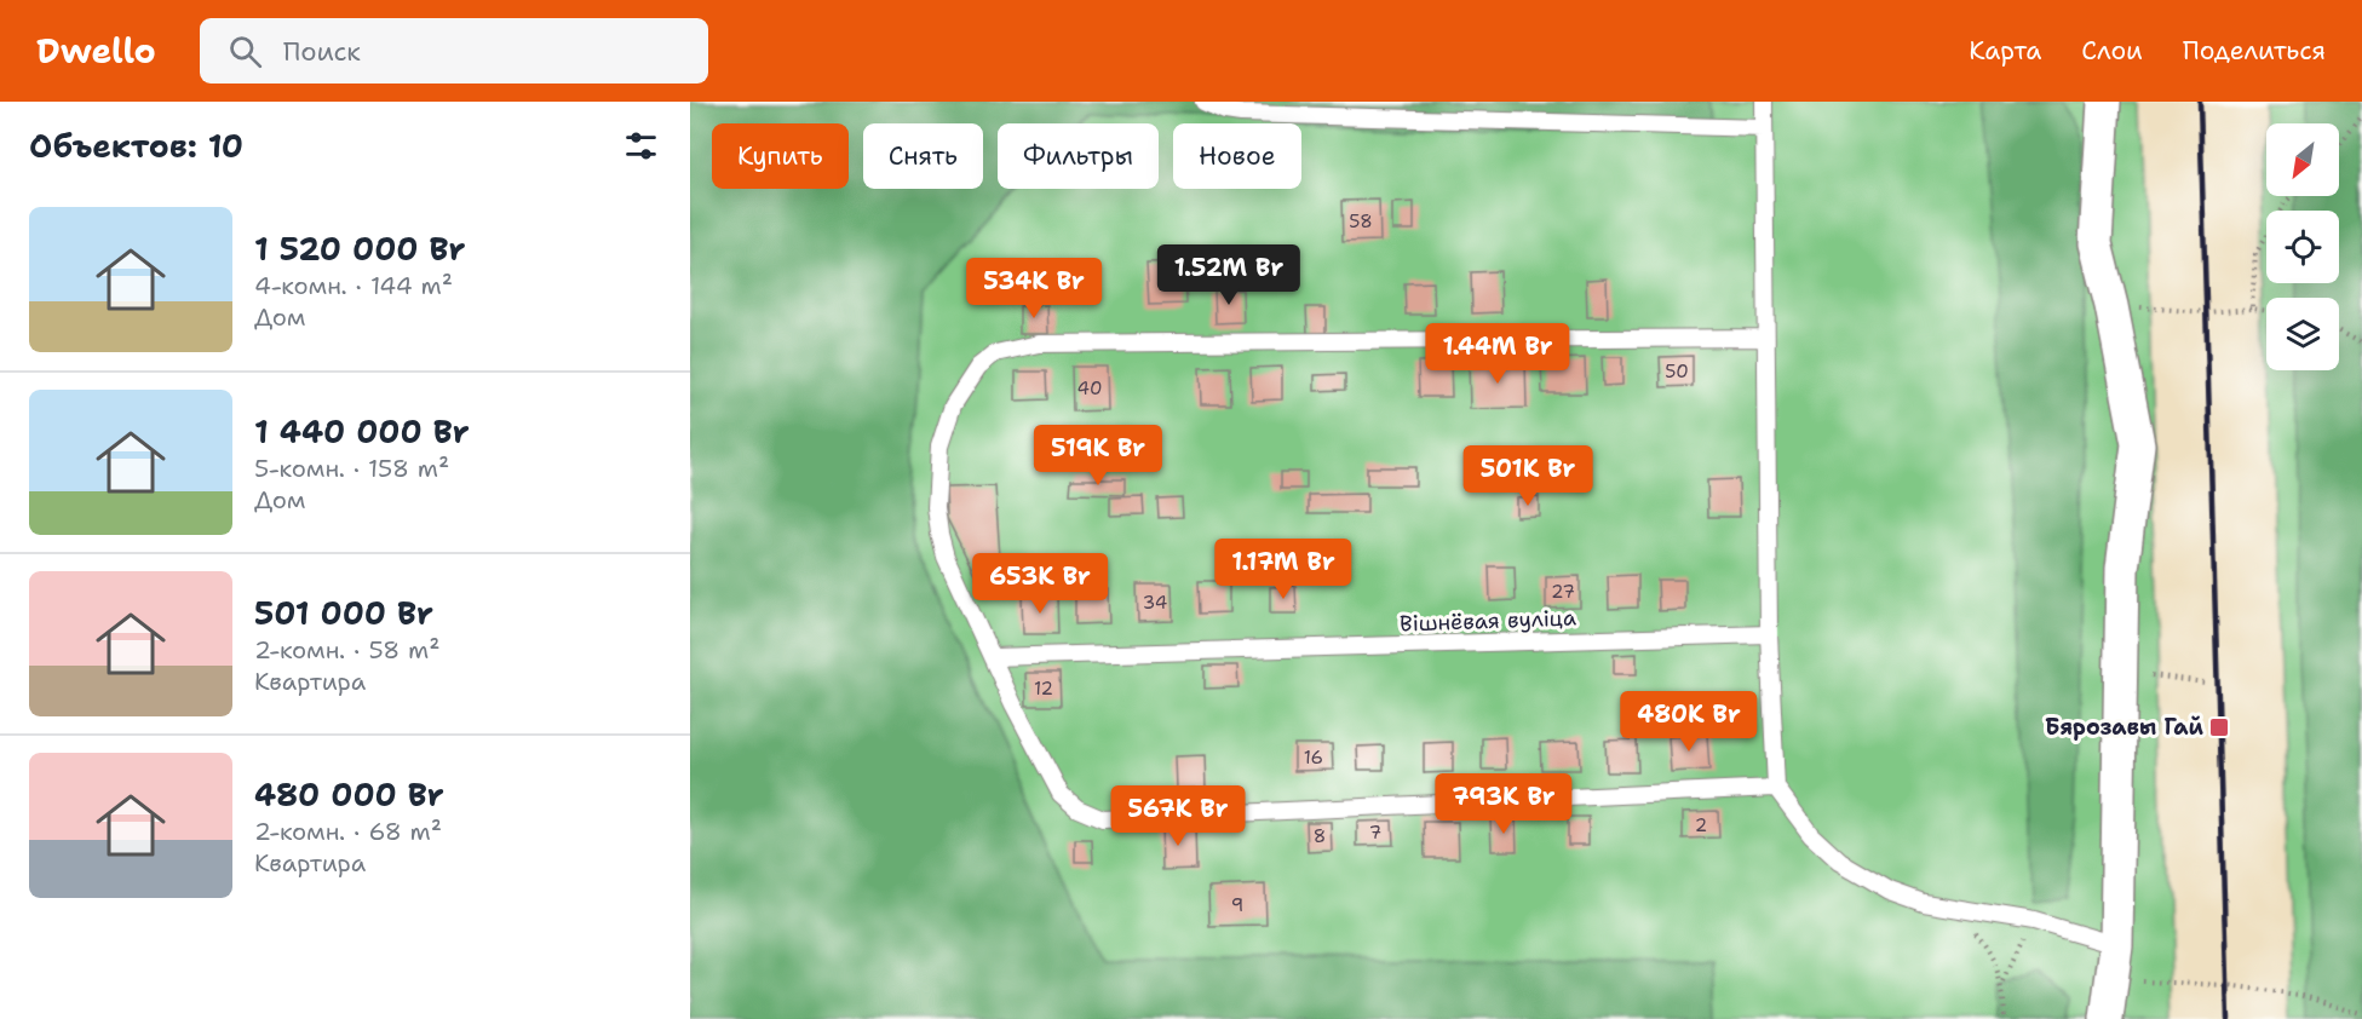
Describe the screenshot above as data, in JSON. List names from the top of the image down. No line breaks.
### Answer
{"streets":{"lane":["Вішнёвая вуліца"]},"places":{"transit":["Бярозавы Гай"]},"house_numbers":["58","50","40","27","34","12","16","2","7","8","9"],"north":"bottom left","page":{"header":"Dwello","search":"Поиск","nav":["Карта","Слои","Поделиться"],"heading":"Объектов: 10","chip":["Купить","Снять","Фильтры","Новое"],"list":[{"name":"1 520 000 Br","note":"4-комн. · 144 m² · Дом"},{"name":"1 440 000 Br","note":"5-комн. · 158 m² · Дом"},{"name":"501 000 Br","note":"2-комн. · 58 m² · Квартира"},{"name":"480 000 Br","note":"2-комн. · 68 m² · Квартира"}],"price":["1.52M Br","534K Br","1.44M Br","519K Br","501K Br","1.17M Br","653K Br","480K Br","793K Br","567K Br"]}}
